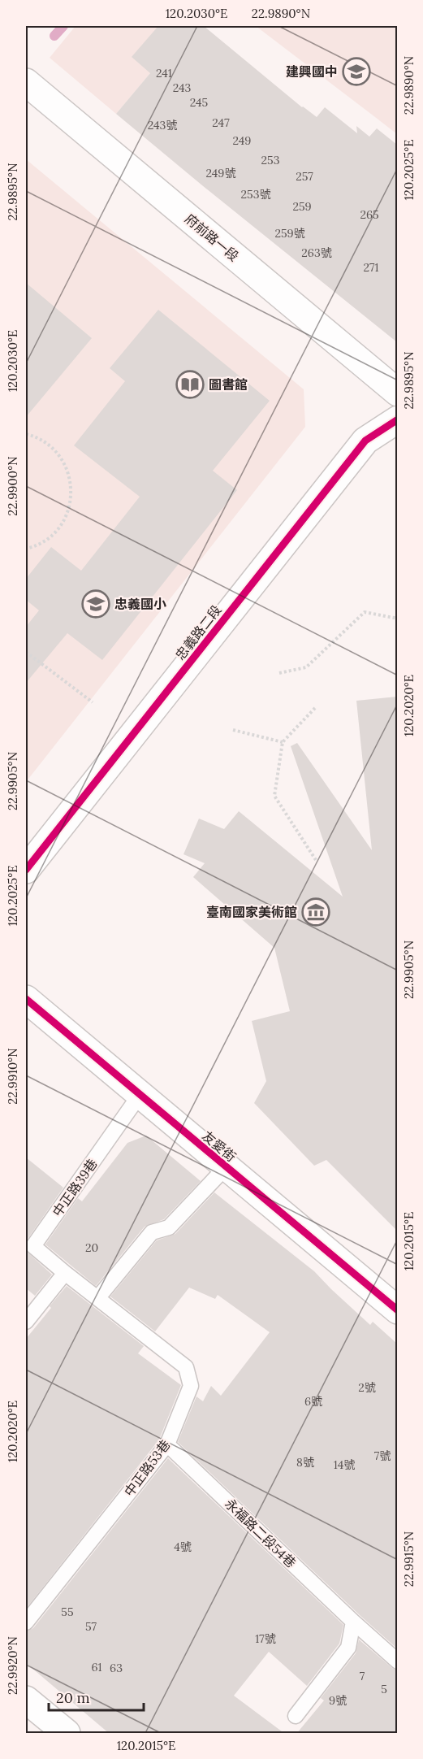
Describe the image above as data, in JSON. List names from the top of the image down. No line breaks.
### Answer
{"streets":{"street":["府前路一段","忠義路二段","友愛街"],"lane":["中正路39巷","中正路53巷","永福路二段54巷"]},"crossings":[["友愛街","中正路39巷"],["中正路39巷","中正路53巷"],["中正路53巷","永福路二段54巷"]],"places":{"school or university":["建興國中","忠義國小"],"library":["圖書館"],"museum":["臺南國家美術館"]},"house_numbers":["241","243","245","247","243號","249","253","249號","257","253號","259","265","259號","263號","271","20","2號","6號","7號","8號","14號","4號","55","57","17號","61","63","7","5","9號"],"scale_bar":"20 m","coordinates":["120.2030°E","22.9890°N","120.2025°E","22.9895°N","22.9900°N","120.2020°E","22.9905°N","22.9910°N","120.2015°E","22.9915°N","22.9920°N"]}
